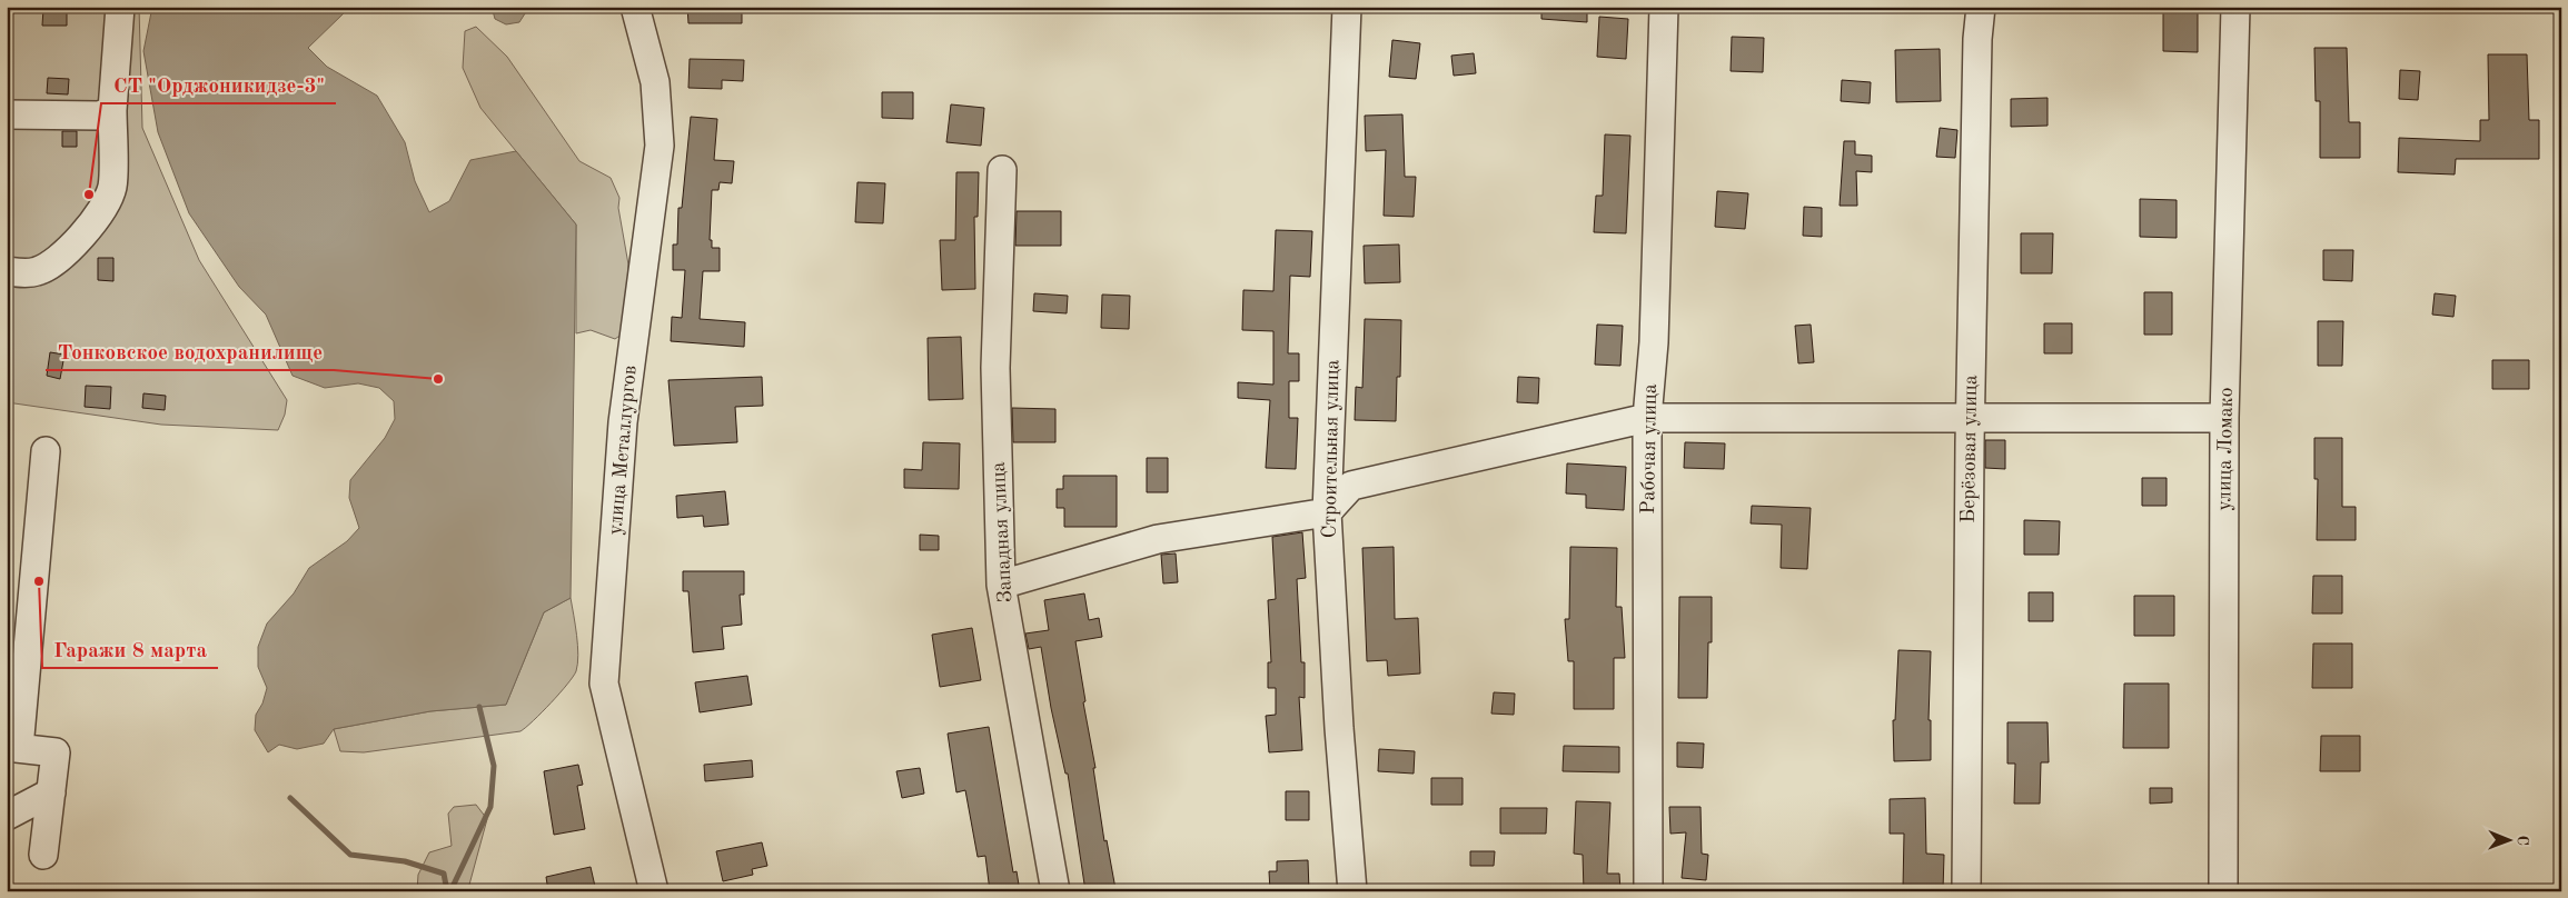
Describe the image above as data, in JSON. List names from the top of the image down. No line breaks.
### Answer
{"streets":{"street":["Строительная улица","Рабочая улица","Берёзовая улица","улица Ломако","улица Металлургов","Западная улица"]},"places":["СТ \"Орджоникидзе-3\"","Тонковское водохранилище","Гаражи 8 марта"],"north":"right"}
